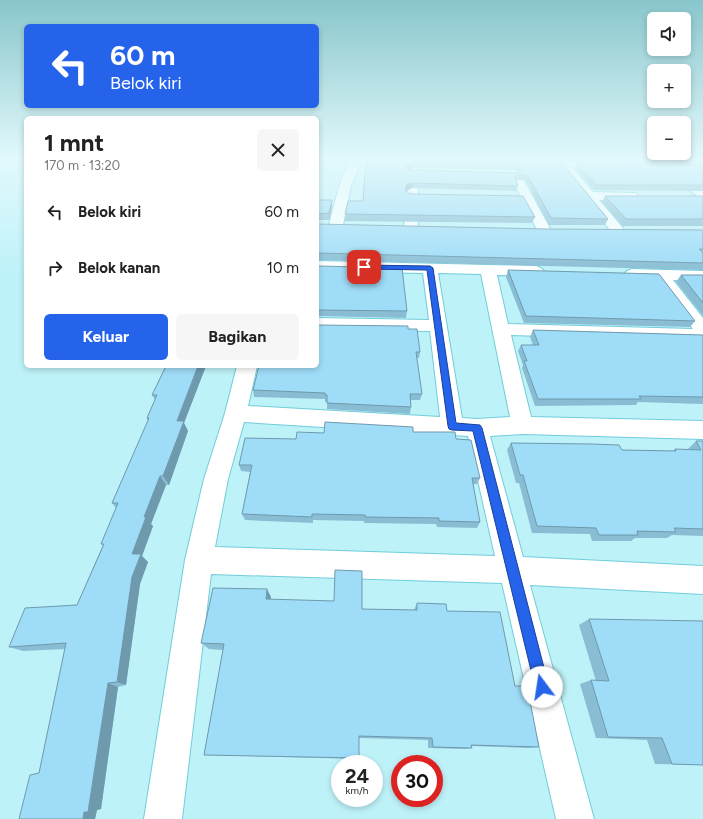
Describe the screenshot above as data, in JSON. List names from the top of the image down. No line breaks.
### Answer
{"page":{"map_buttons":["+","−"],"turn":["60 m","Belok kiri"],"heading":["1 mnt","170 m · 13:20"],"list":[{"name":"Belok kiri","value":"60 m"},{"name":"Belok kanan","value":"10 m"}],"buttons":["Keluar","Bagikan"],"speed":"24 km/h","limit":"30"}}
